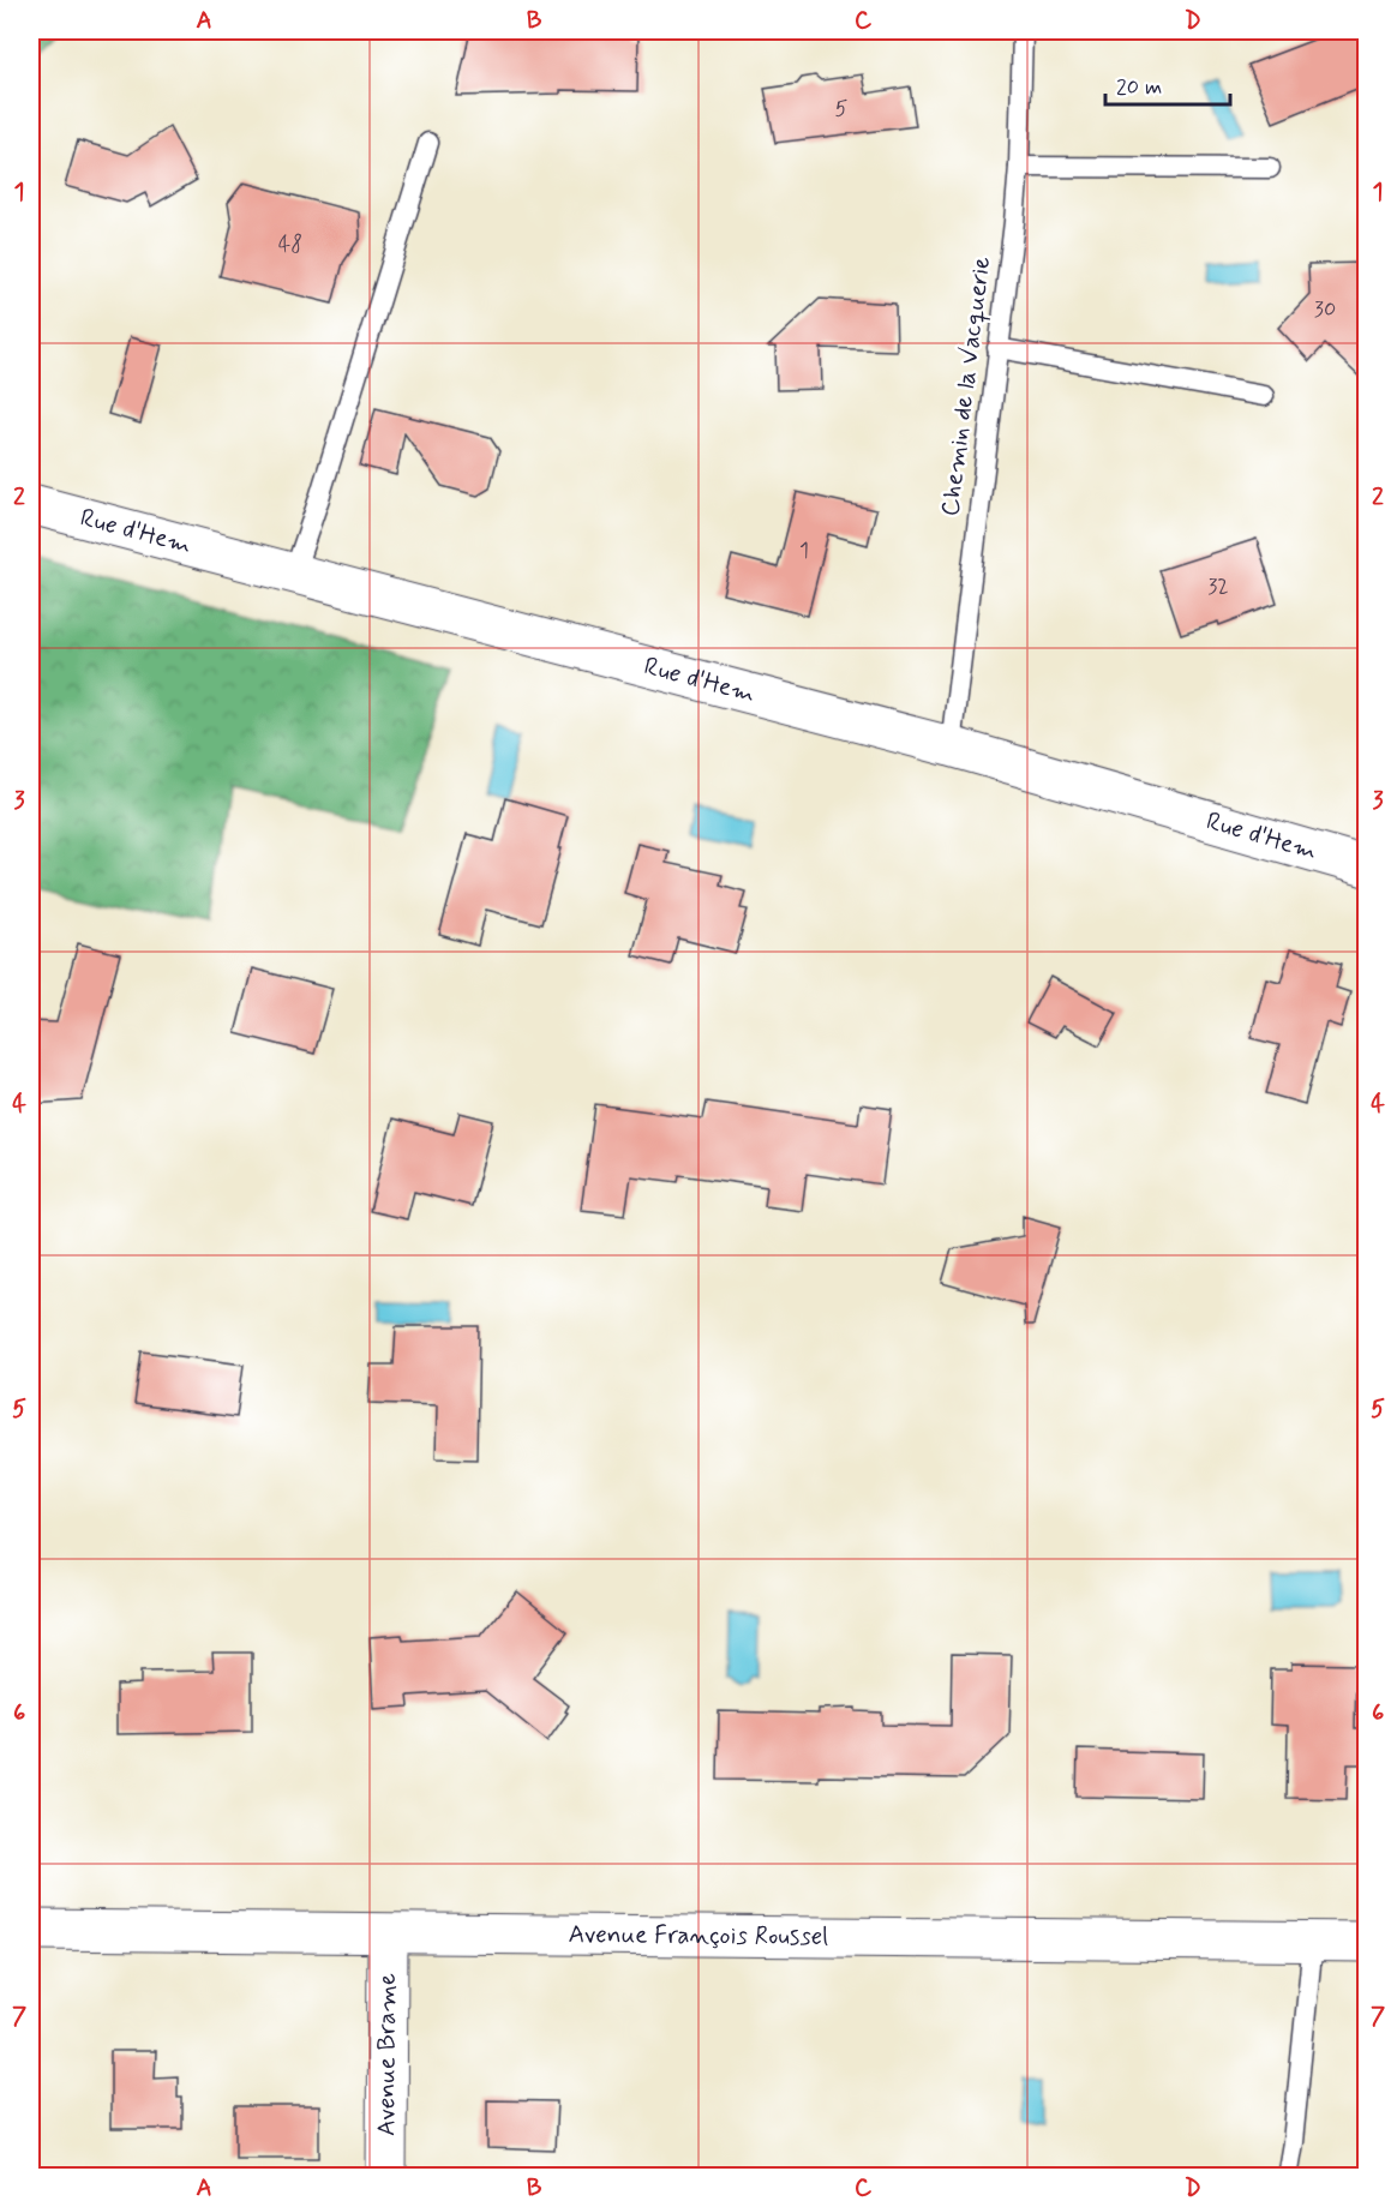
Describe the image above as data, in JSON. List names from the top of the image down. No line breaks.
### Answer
{"streets":{"street":["Rue d'Hem","Avenue François Roussel","Avenue Brame"],"lane":["Chemin de la Vacquerie"]},"crossings":[["Chemin de la Vacquerie","Rue d'Hem"],["Avenue François Roussel","Avenue Brame"]],"house_numbers":["5","48","30","1","32"],"scale_bar":"20 m","grid":{"columns":["A","B","C","D"],"rows":["1","2","3","4","5","6","7"]}}
